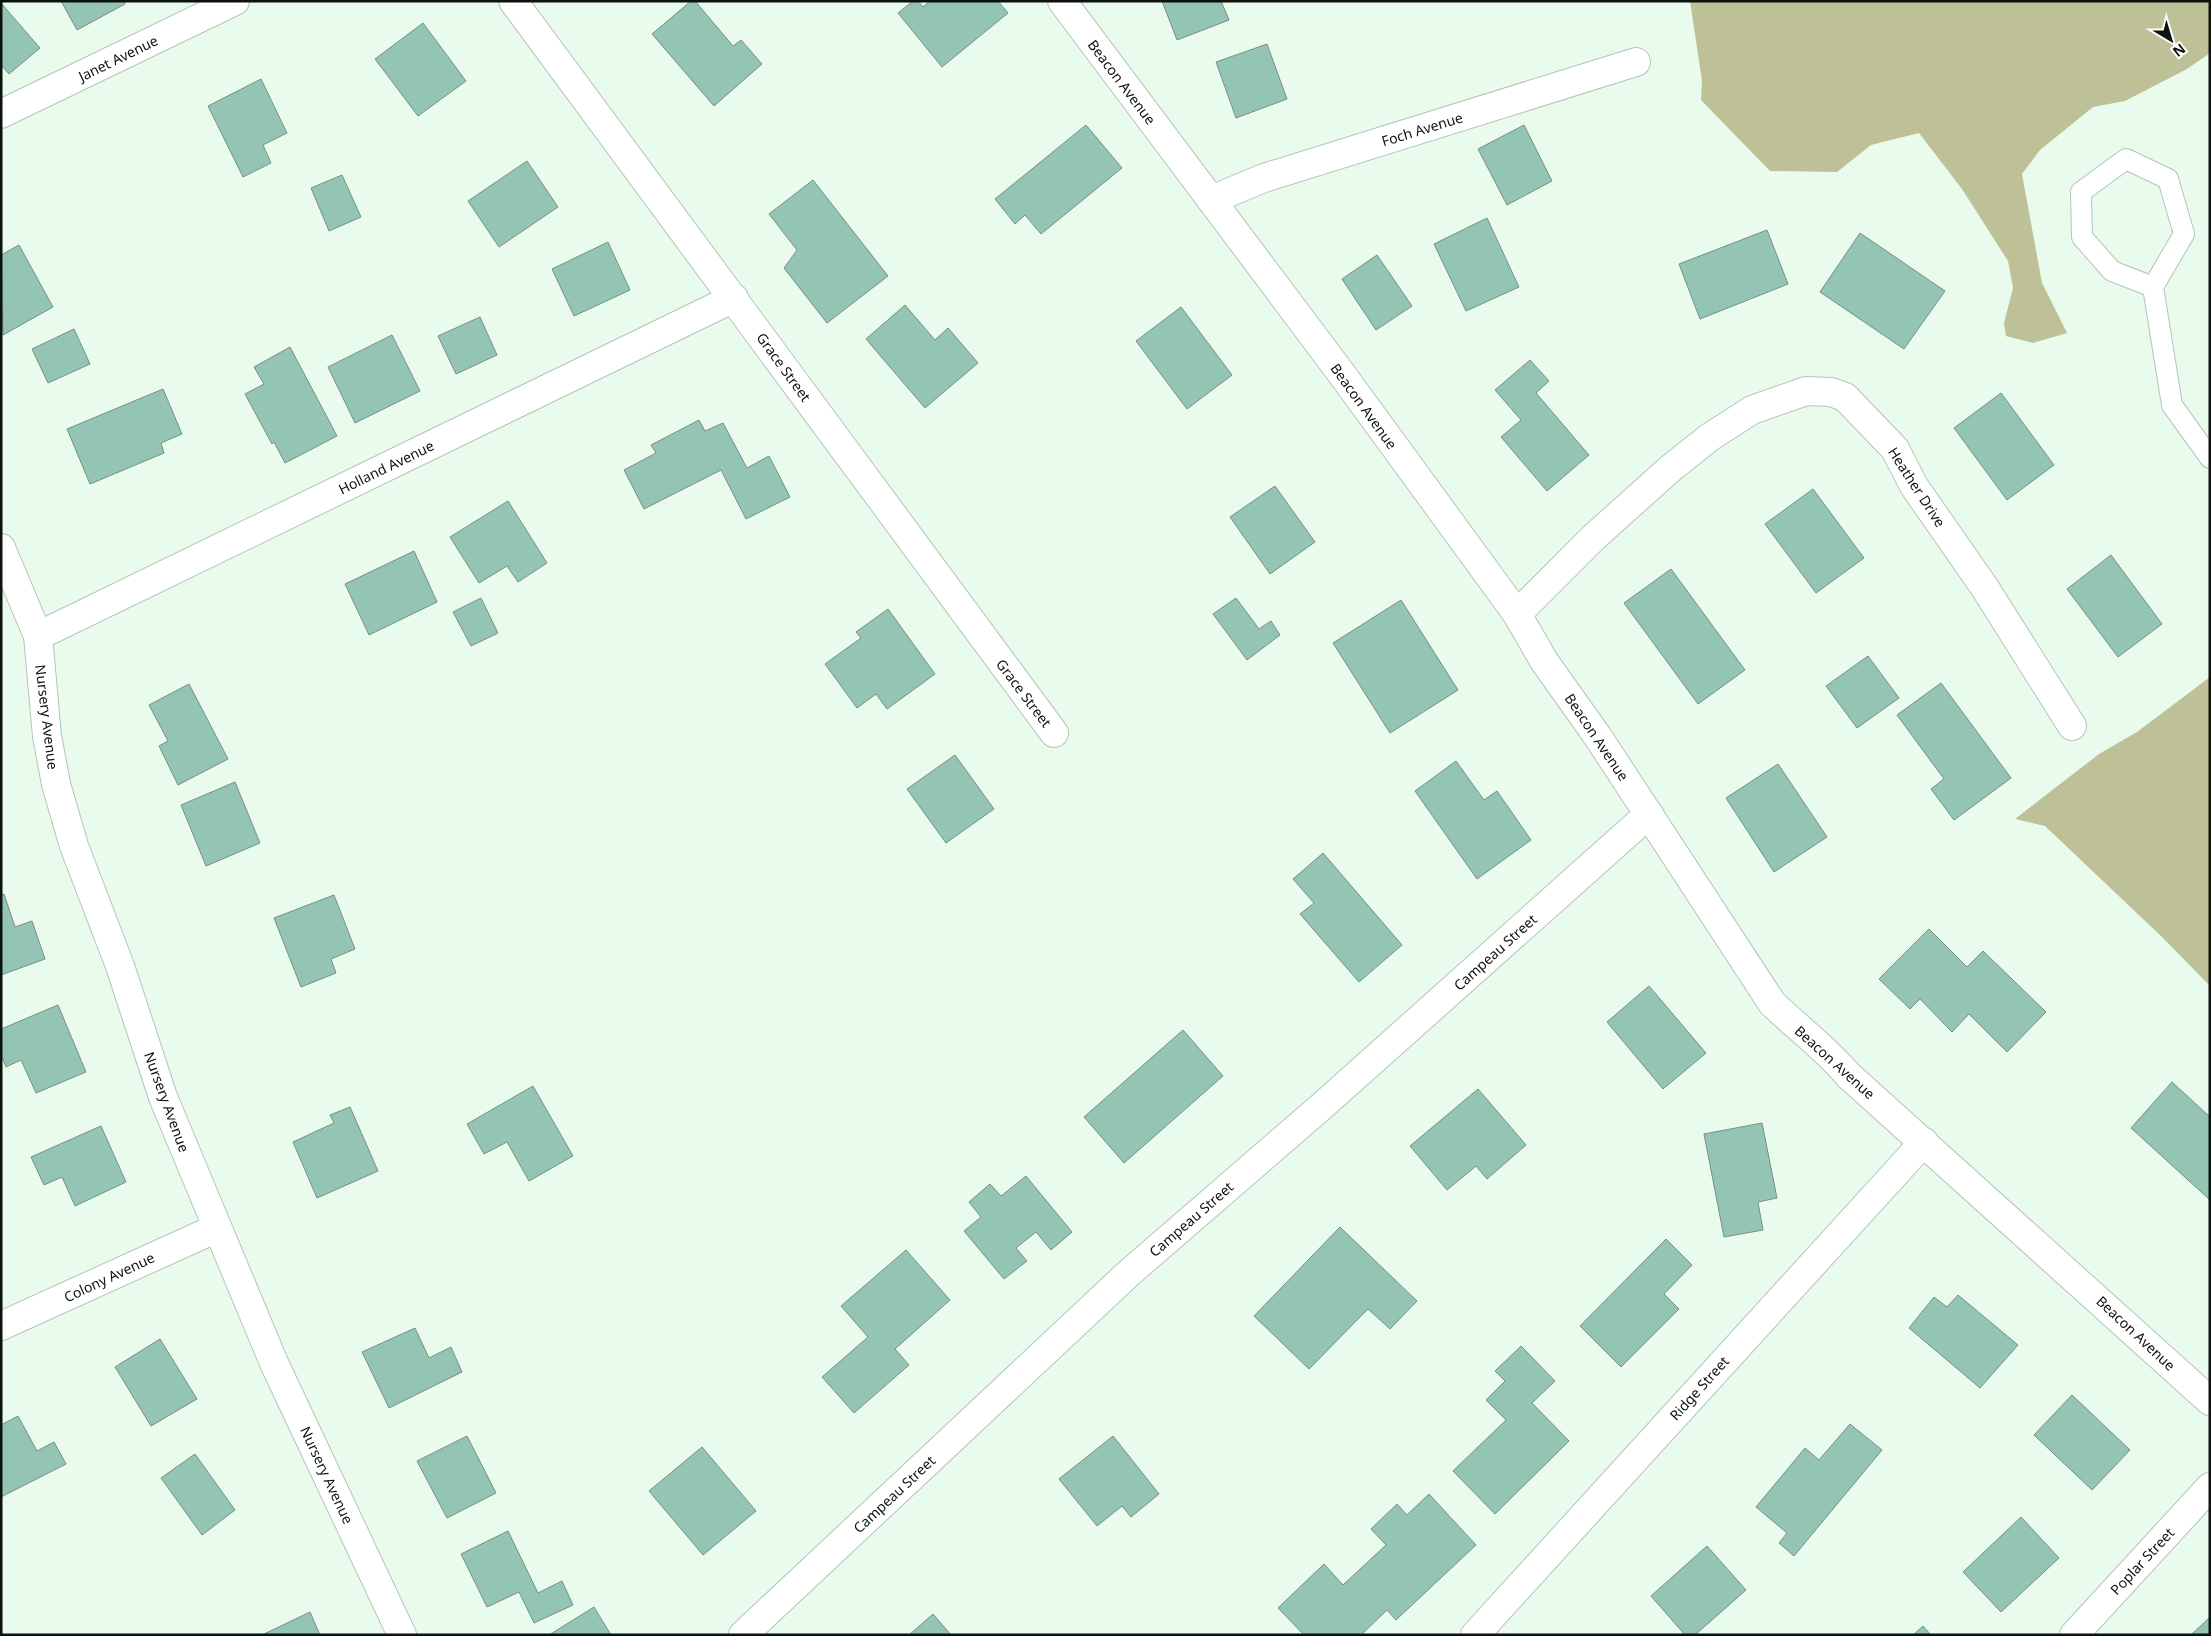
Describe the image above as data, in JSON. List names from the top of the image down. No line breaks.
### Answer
{"streets":{"street":["Janet Avenue","Beacon Avenue","Foch Avenue","Grace Street","Holland Avenue","Heather Drive","Nursery Avenue","Campeau Street","Colony Avenue","Ridge Street","Poplar Street"]},"crossings":[["Beacon Avenue","Foch Avenue"],["Beacon Avenue","Heather Drive"],["Beacon Avenue","Campeau Street"],["Beacon Avenue","Ridge Street"],["Grace Street","Holland Avenue"],["Holland Avenue","Nursery Avenue"],["Nursery Avenue","Colony Avenue"]],"north":"bottom right"}
